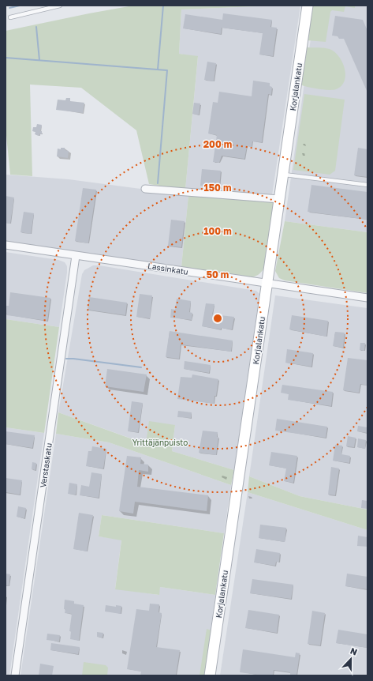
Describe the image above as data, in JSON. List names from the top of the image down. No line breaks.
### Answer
{"streets":{"street":["Korjalankatu","Lassinkatu","Verstaskatu"]},"crossings":[["Korjalankatu","Lassinkatu"],["Lassinkatu","Verstaskatu"]],"parks":["Yrittäjänpuisto"],"north":"top","rings":["200 m","150 m","100 m","50 m"]}
